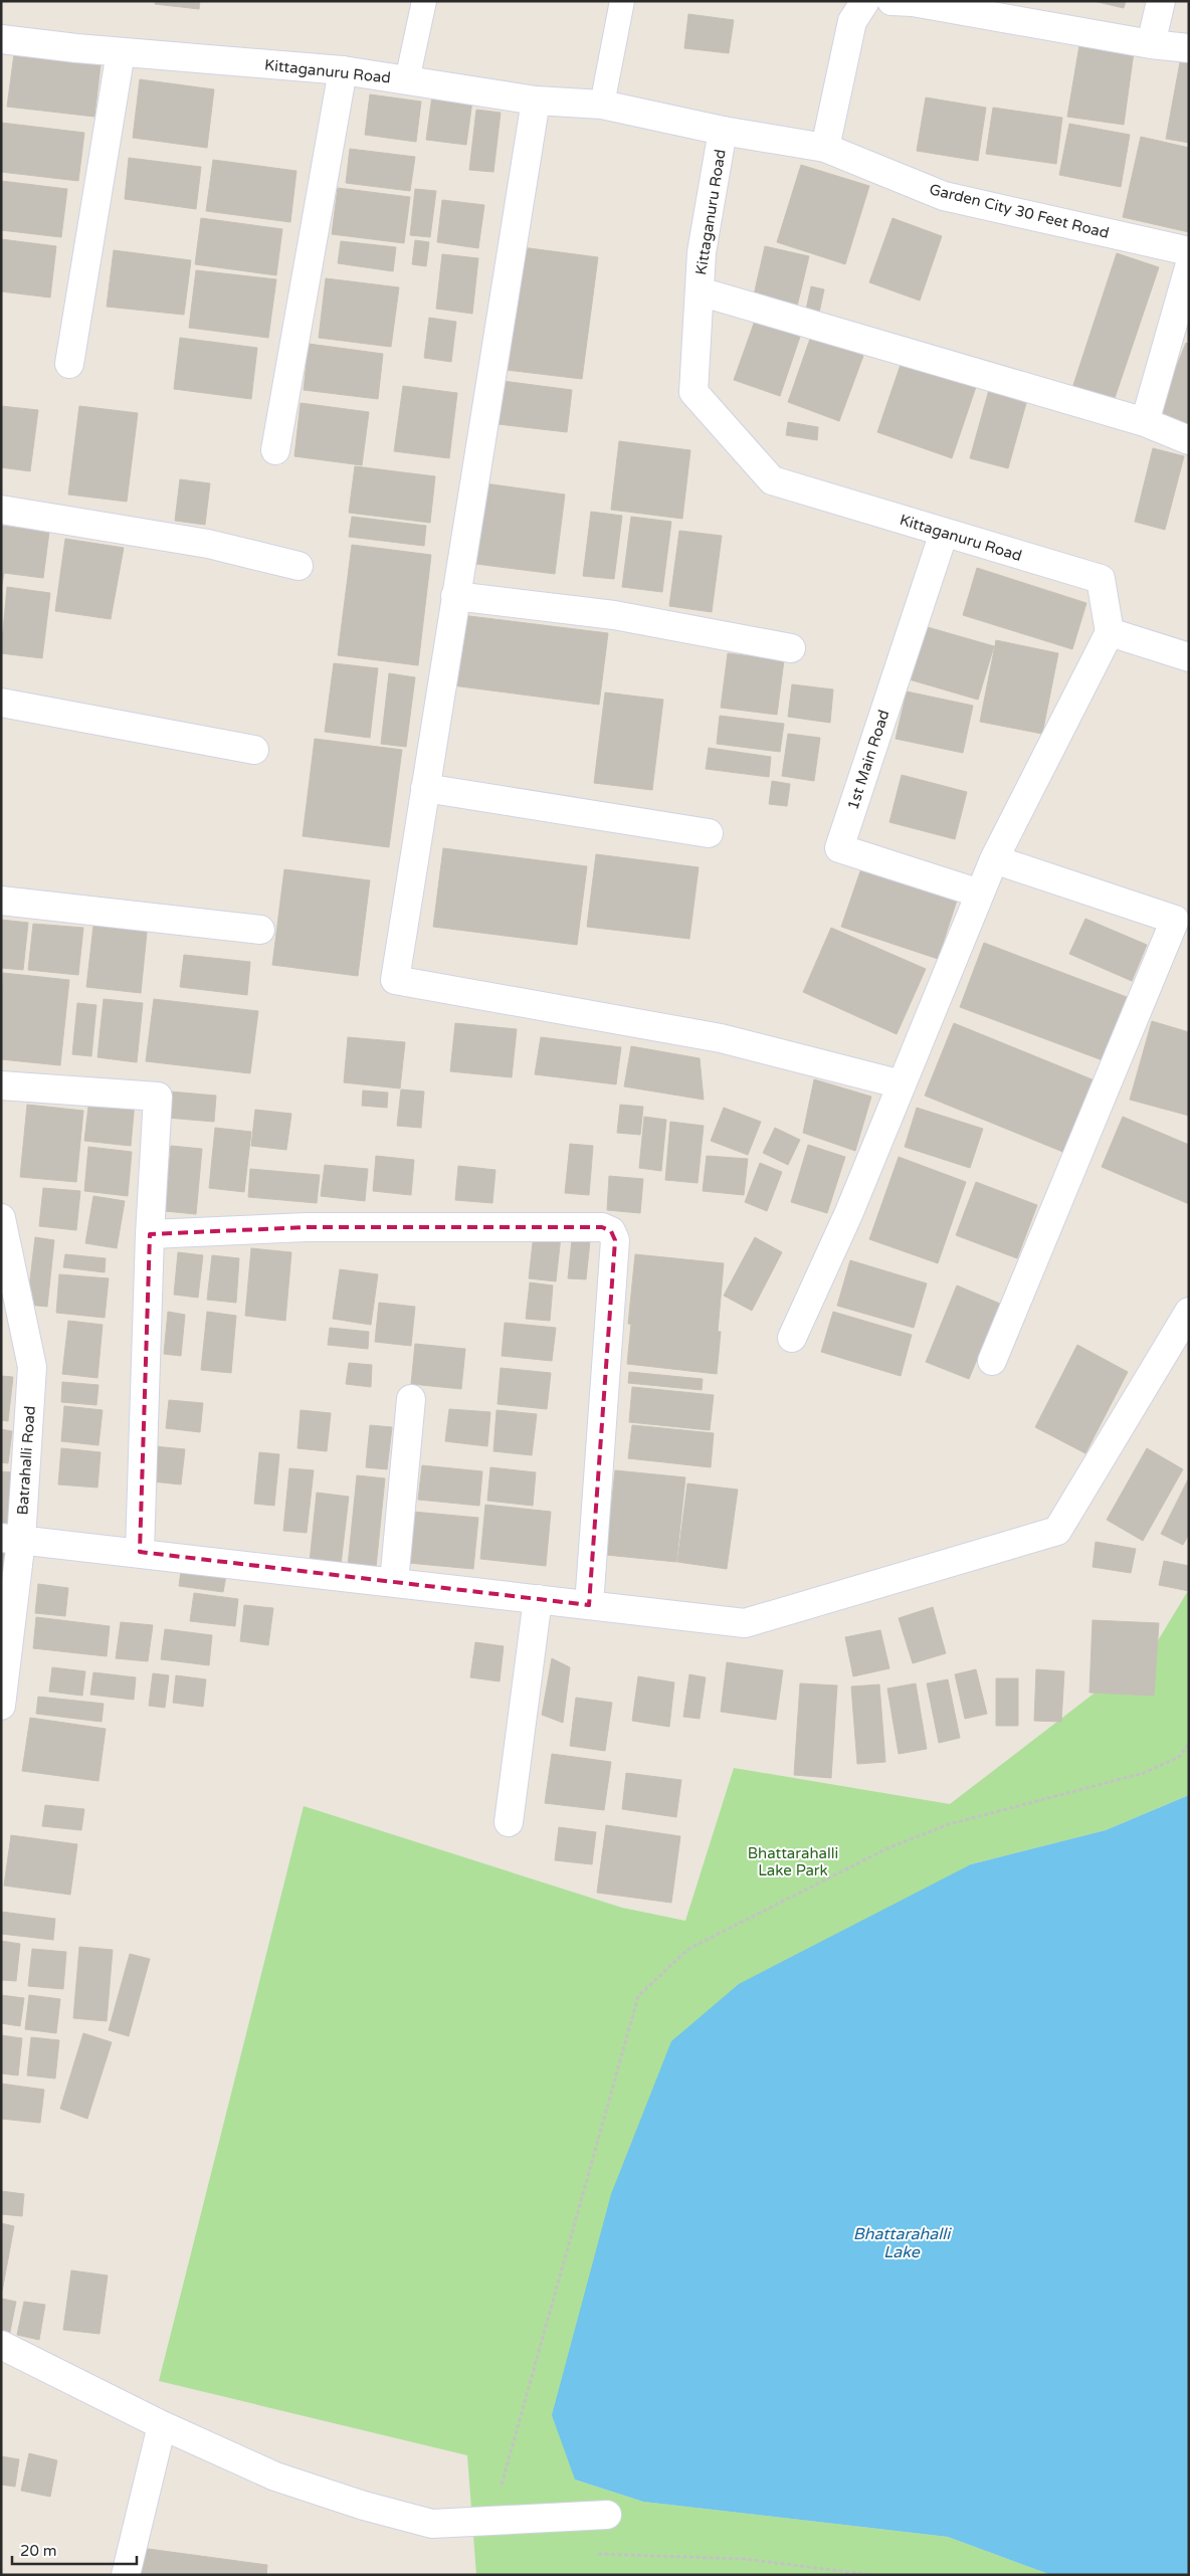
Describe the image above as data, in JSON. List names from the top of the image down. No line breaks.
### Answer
{"streets":{"street":["Kittaganuru Road","Garden City 30 Feet Road","1st Main Road","Batrahalli Road"]},"crossings":[["Kittaganuru Road","Garden City 30 Feet Road"],["Kittaganuru Road","1st Main Road"]],"water":["Bhattarahalli Lake"],"parks":["Bhattarahalli Lake Park"],"scale_bar":"20 m"}
